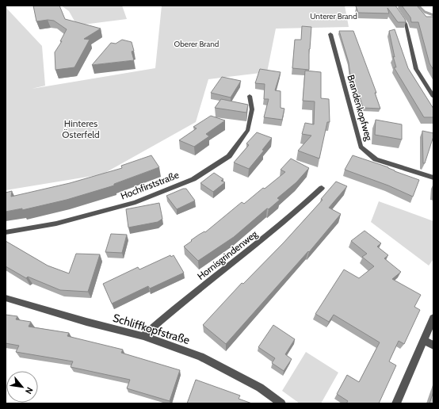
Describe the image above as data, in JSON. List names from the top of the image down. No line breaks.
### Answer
{"streets":{"street":["Brandenkopfweg","Hochfirststraße","Hornisgrindenweg","Schliffkopfstraße"]},"crossings":[["Hornisgrindenweg","Schliffkopfstraße"]],"parks":["Unterer Brand","Oberer Brand","Hinteres Österfeld"],"north":"bottom right"}
